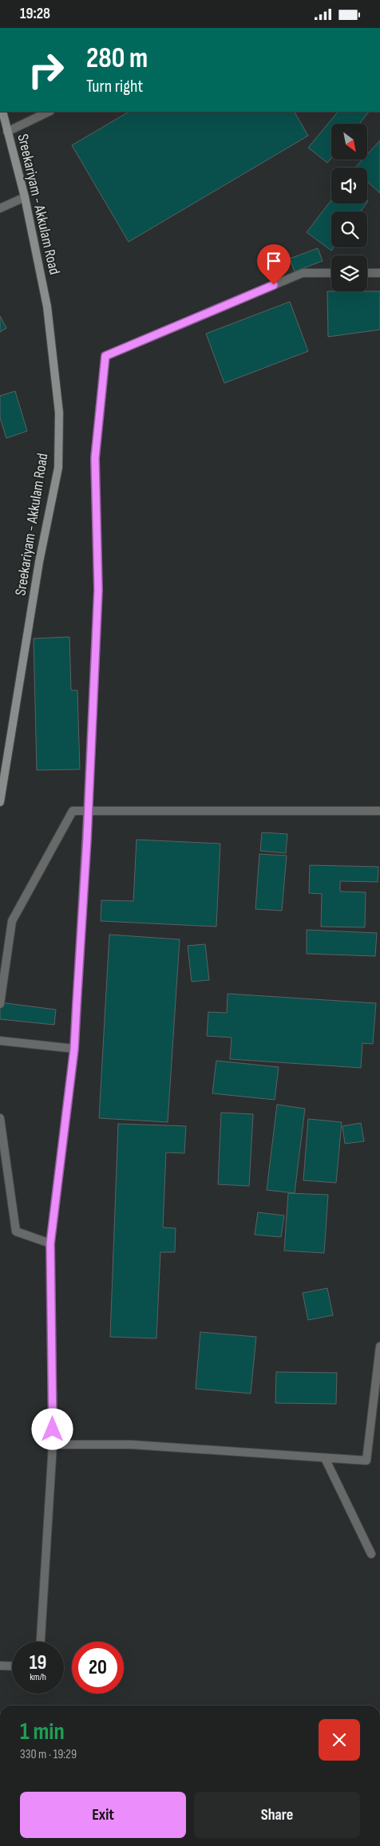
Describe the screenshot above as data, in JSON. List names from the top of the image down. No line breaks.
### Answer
{"streets":{"main road":["Sreekariyam - Akkulam Road"]},"north":"bottom right","page":{"status":"19:28","turn":["280 m","Turn right"],"speed":"19 km/h","limit":"20","heading":["1 min","330 m · 19:29"],"buttons":["Exit","Share"]}}
